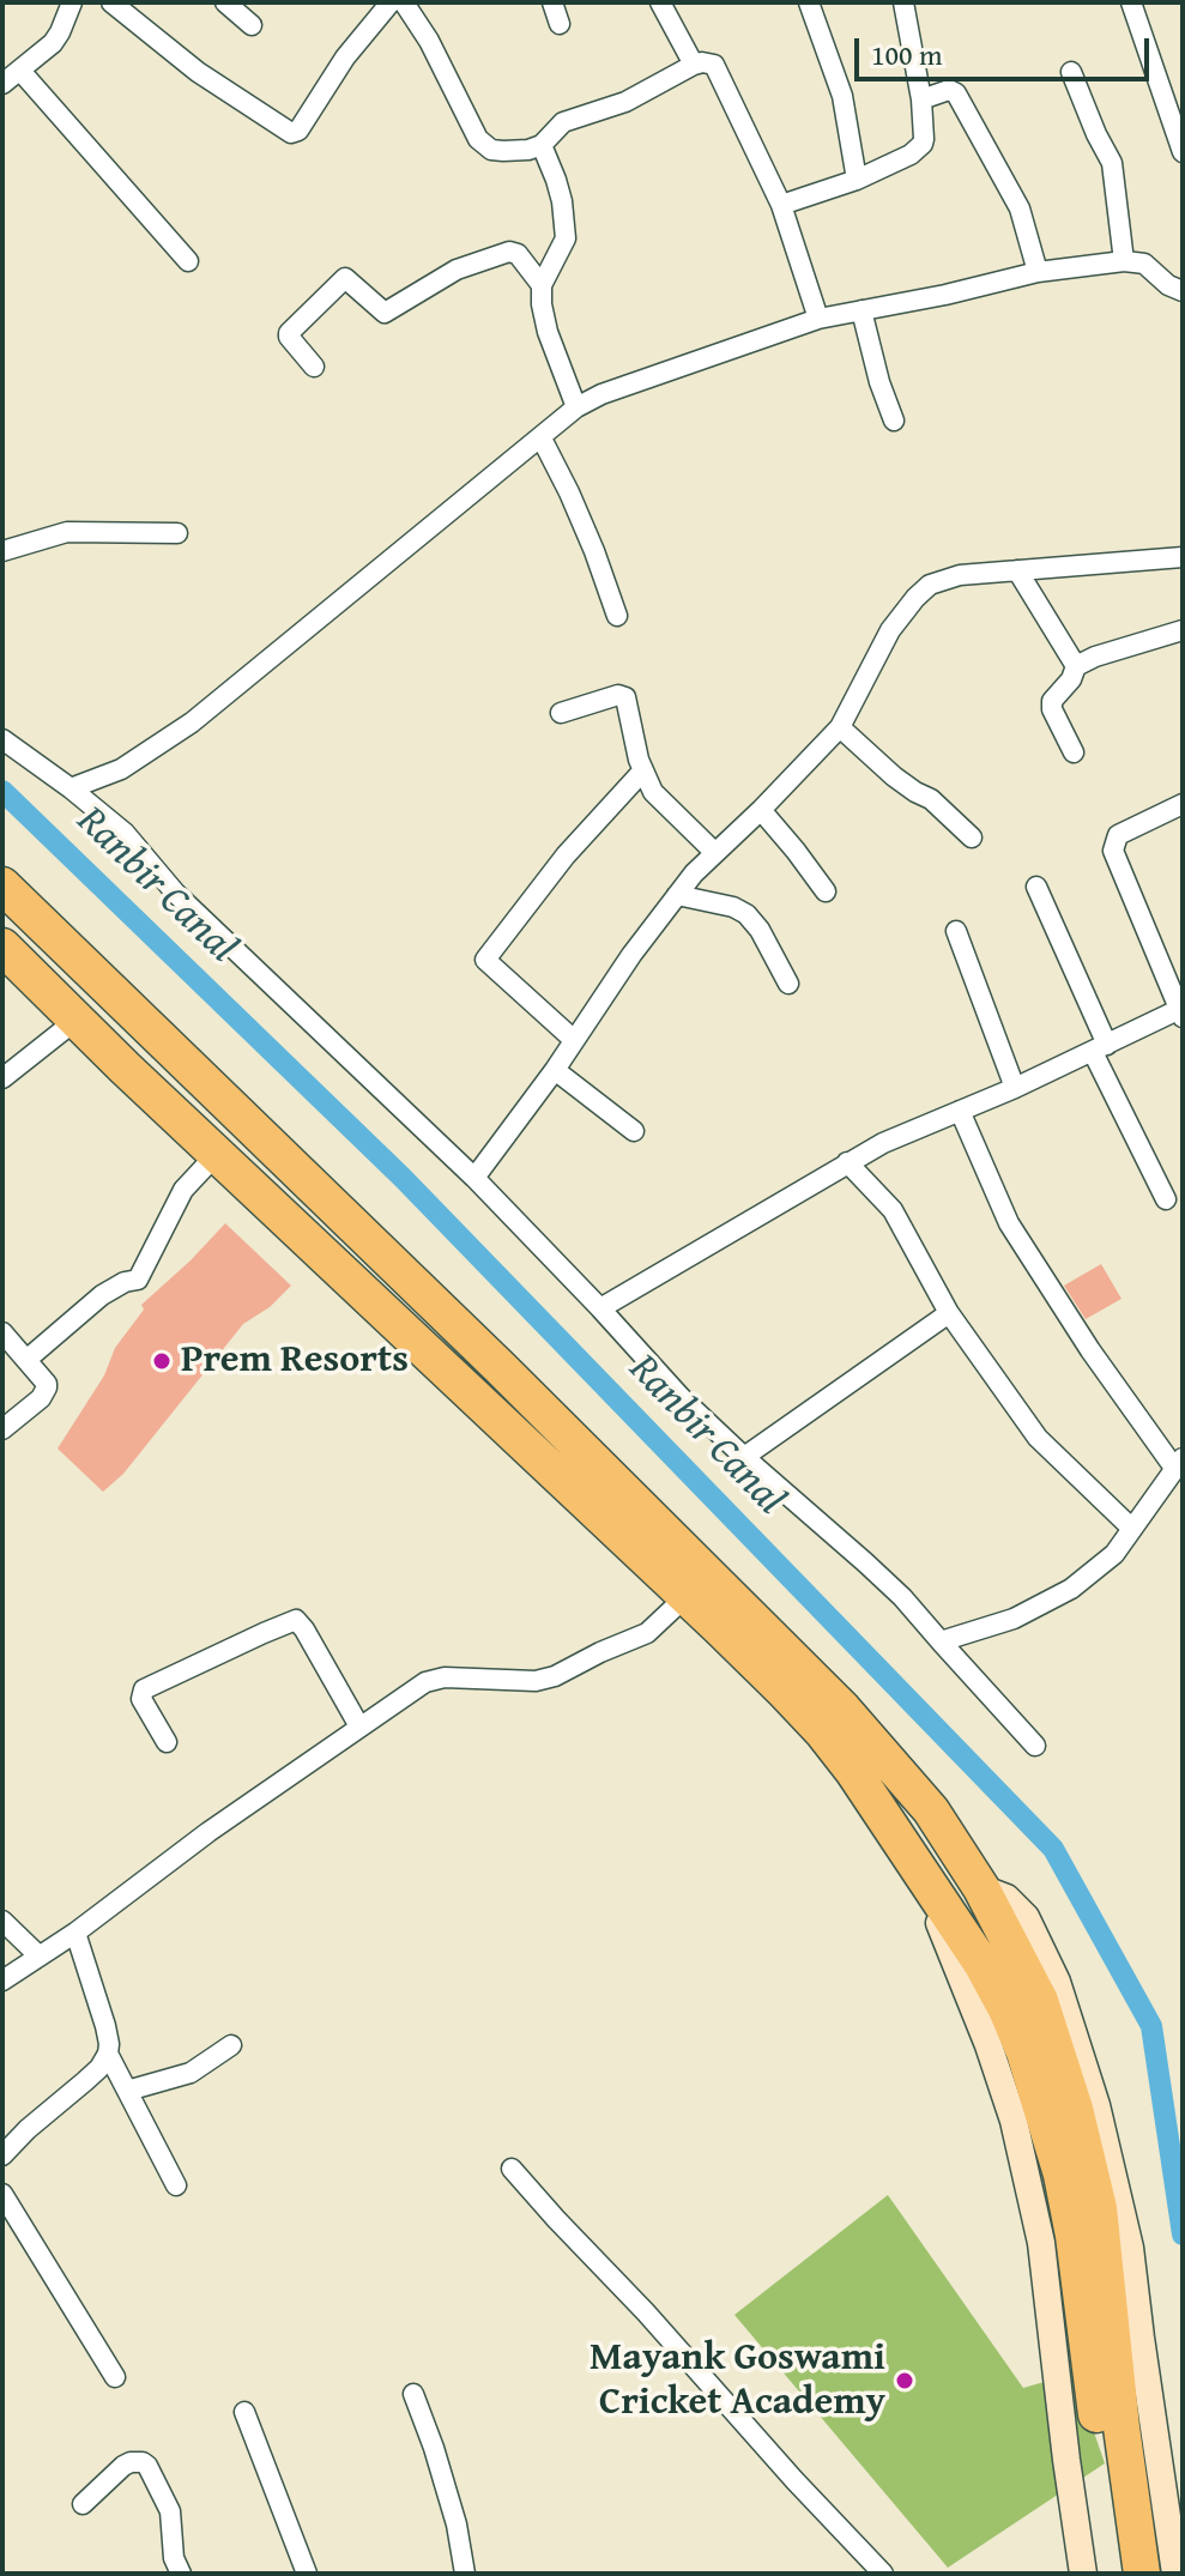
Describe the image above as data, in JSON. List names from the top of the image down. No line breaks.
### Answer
{"water":["Ranbir Canal"],"places":["Prem Resorts","Mayank Goswami Cricket Academy"],"scale_bar":"100 m"}
